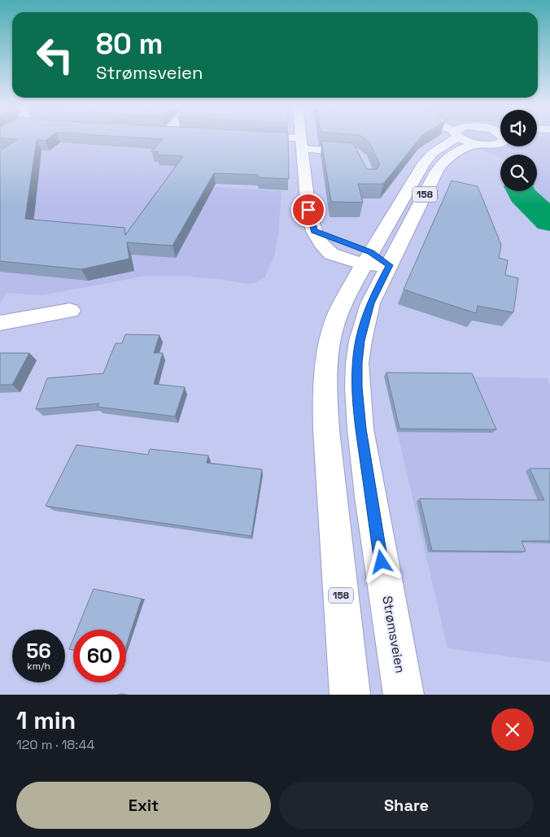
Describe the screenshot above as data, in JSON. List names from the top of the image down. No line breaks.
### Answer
{"streets":{"main road":["158","Strømsveien"]},"crossings":[["158","Strømsveien"]],"page":{"turn":["80 m","Strømsveien"],"speed":"56 km/h","limit":"60","heading":["1 min","120 m · 18:44"],"buttons":["Exit","Share"]}}
